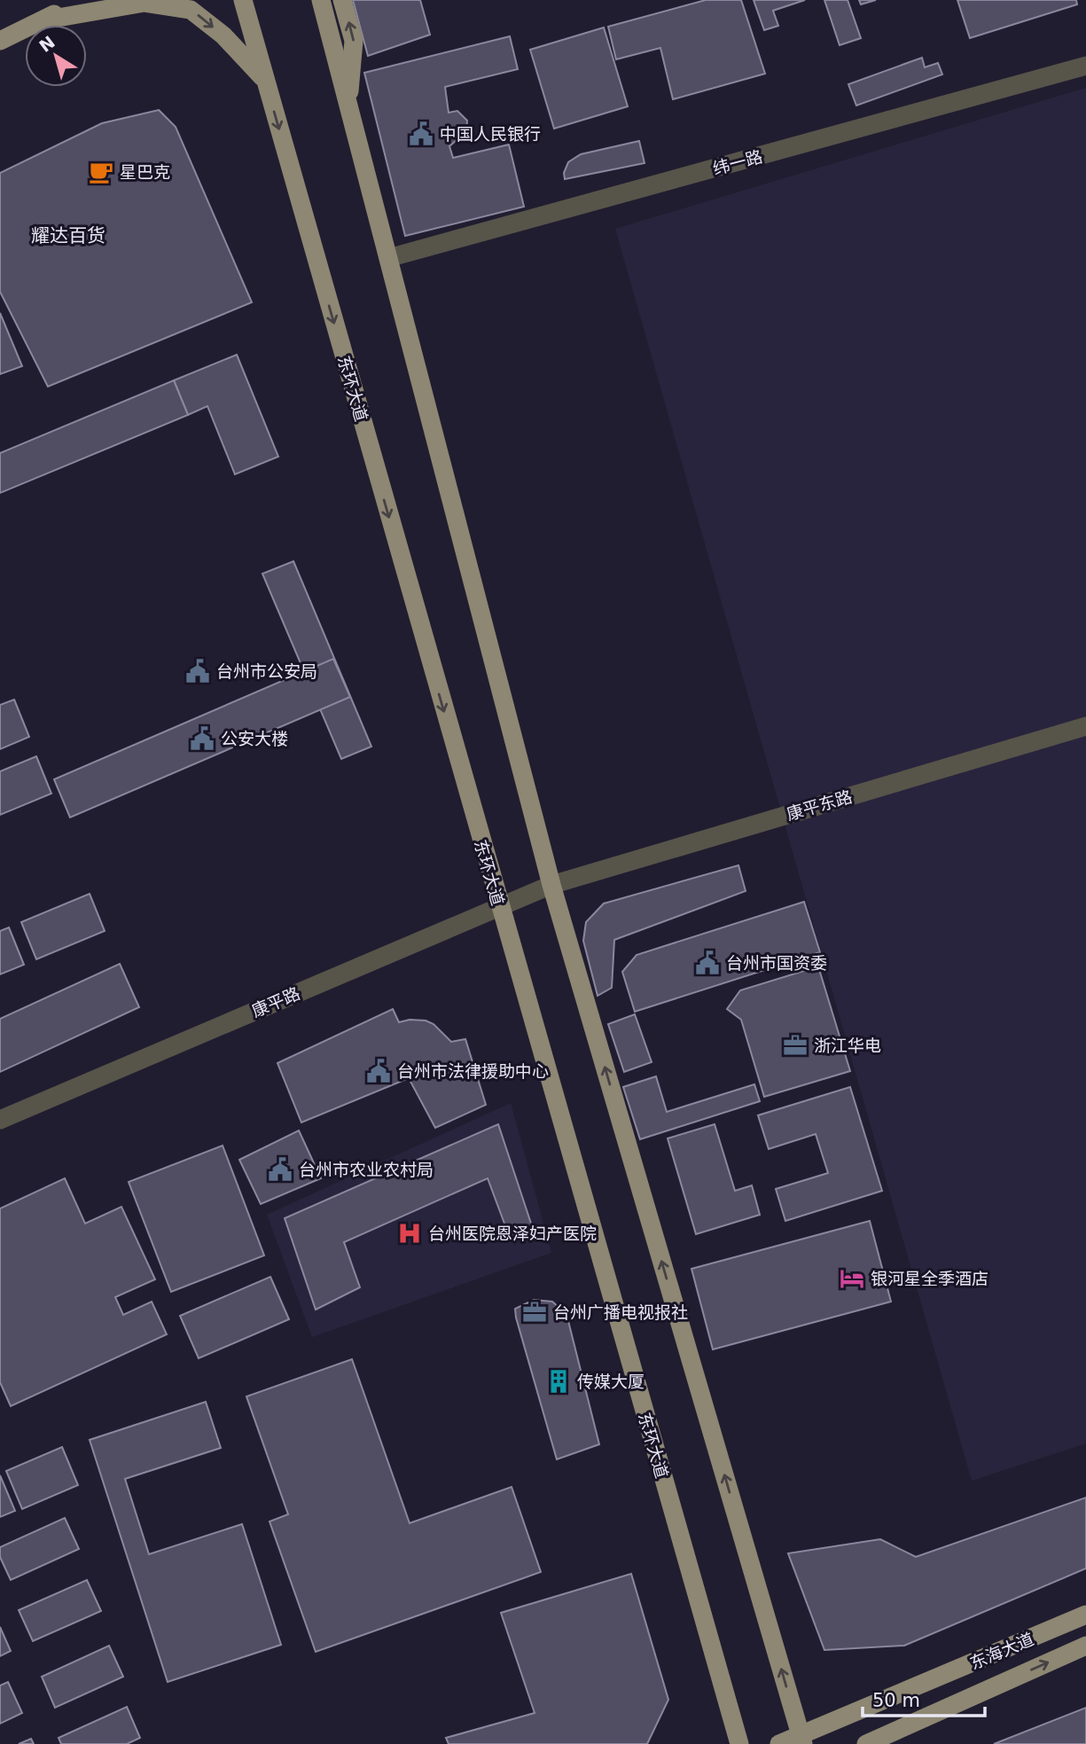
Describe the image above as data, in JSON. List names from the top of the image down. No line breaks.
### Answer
{"streets":{"main road":["东环大道","东海大道"],"street":["纬一路","康平东路","康平路"]},"crossings":[["东环大道","康平路"],["康平东路","康平路"]],"districts":["耀达百货"],"places":{"public building":["中国人民银行","台州市公安局","公安大楼","台州市国资委","台州市法律援助中心","台州市农业农村局"],"cafe":["星巴克"],"office":["浙江华电","台州广播电视报社"],"hospital":["台州医院恩泽妇产医院"],"hotel":["银河星全季酒店"],"building":["传媒大厦"]},"scale_bar":"50 m","north":"top left"}
